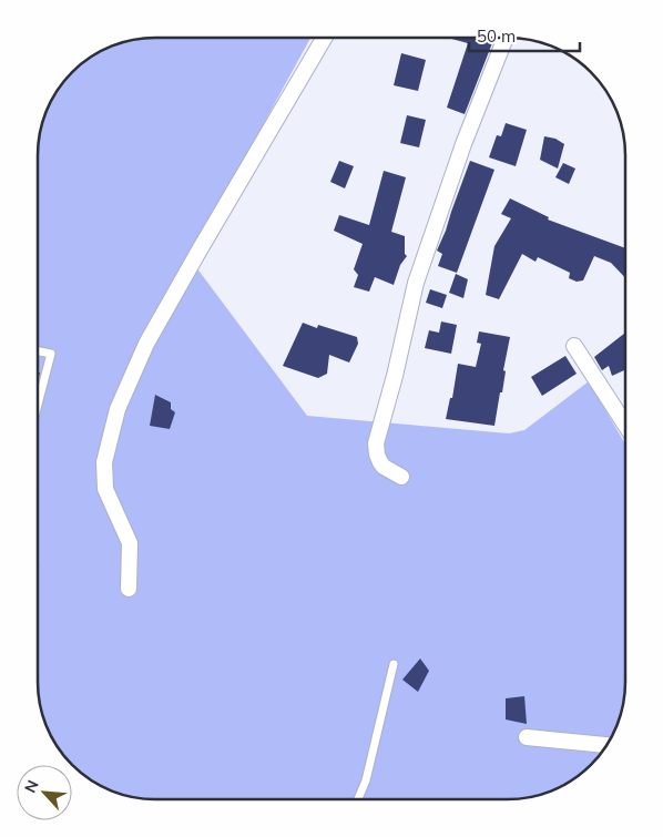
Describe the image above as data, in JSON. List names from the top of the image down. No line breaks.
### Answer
{"scale_bar":"50 m","north":"top left"}
